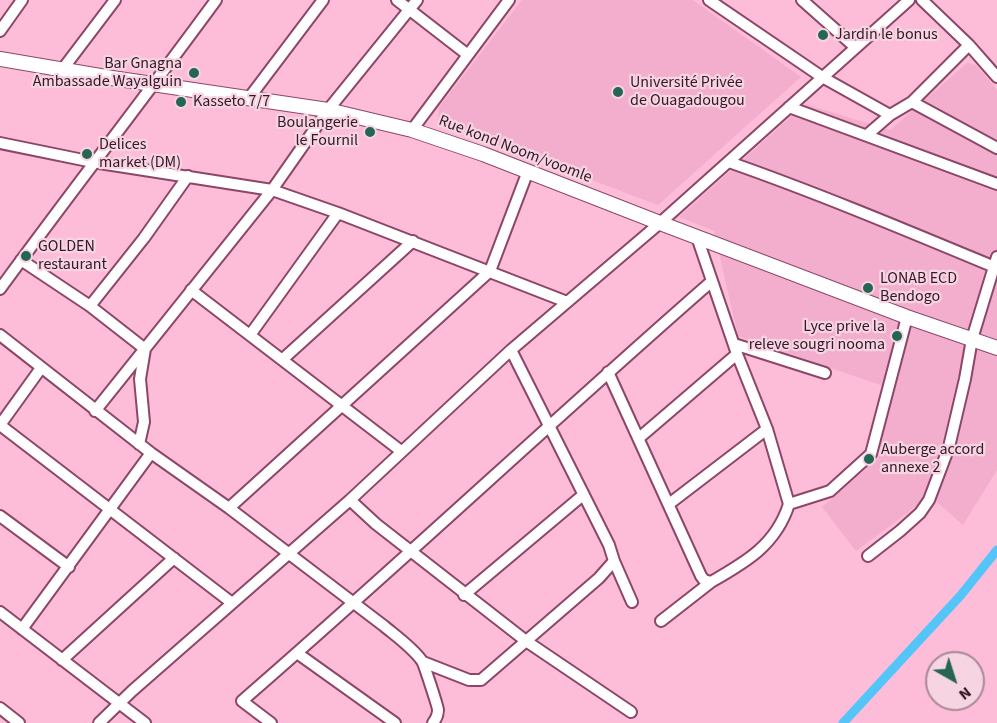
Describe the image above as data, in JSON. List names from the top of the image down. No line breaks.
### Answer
{"streets":{"street":["Rue kond Noom/voomle"]},"places":["Jardin le bonus","Bar Gnagna Ambassade Wayalguin","Université Privée de Ouagadougou","Kasseto 7/7","Boulangerie le Fournil","Delices market (DM)","GOLDEN restaurant","LONAB ECD Bendogo","Lyce prive la releve sougri nooma","Auberge accord annexe 2"],"north":"bottom right"}
